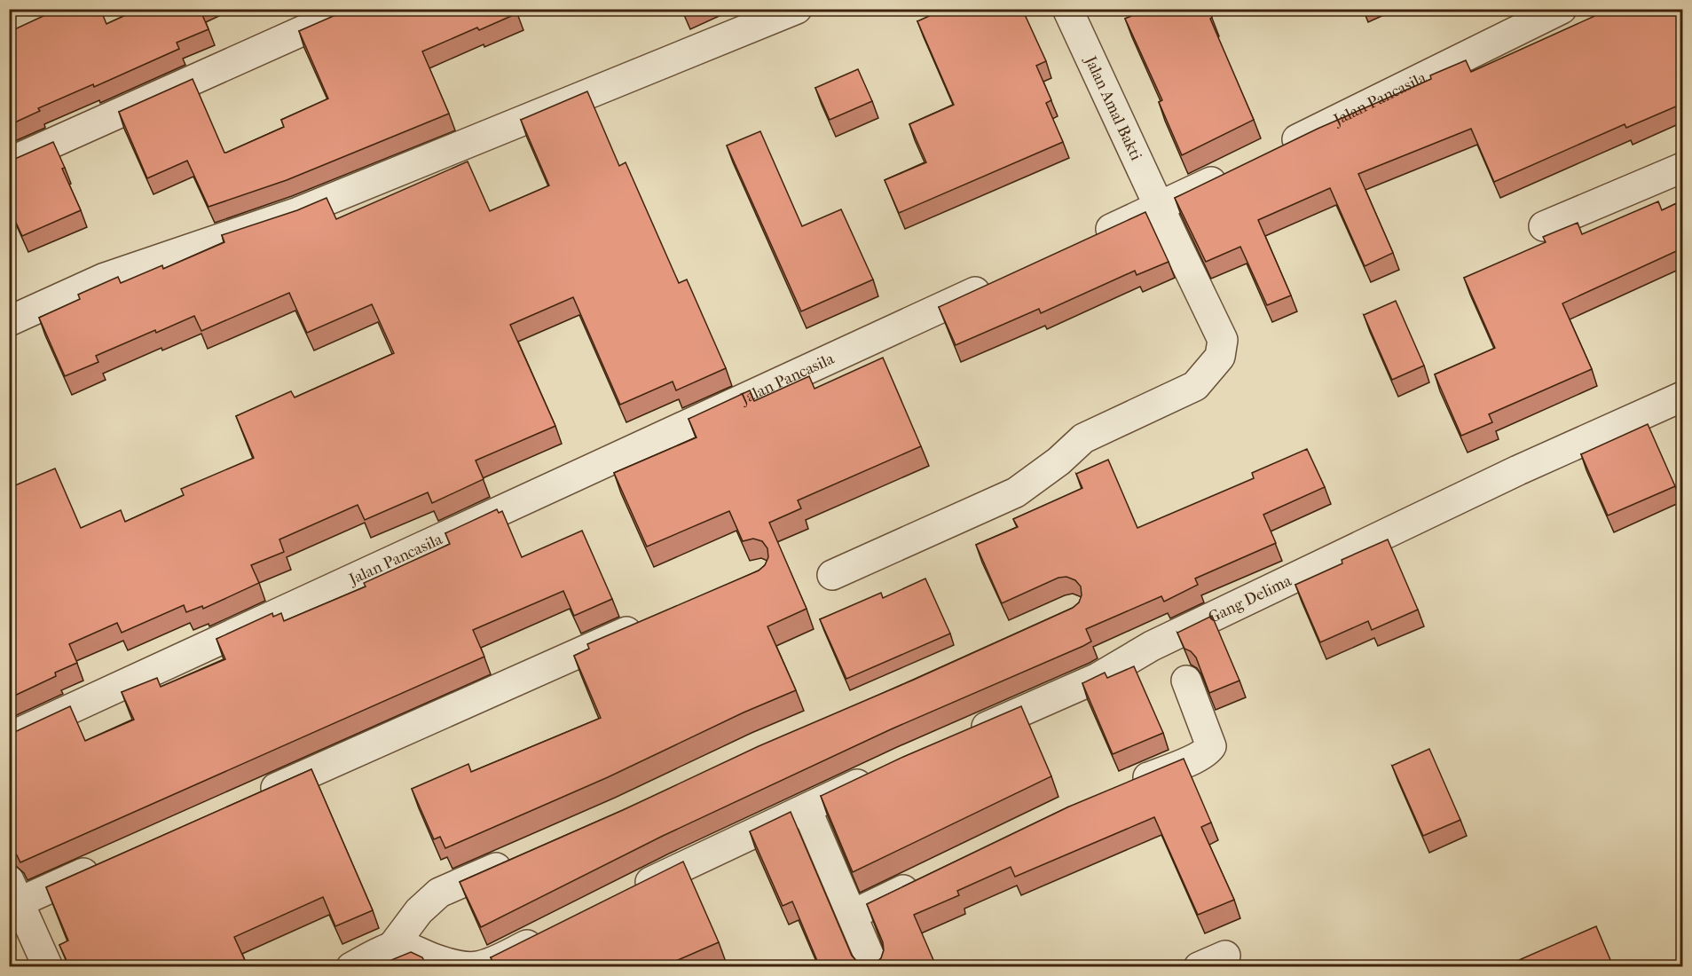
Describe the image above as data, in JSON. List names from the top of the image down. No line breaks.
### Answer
{"streets":{"street":["Jalan Pancasila","Jalan Amal Bakti","Gang Delima"]}}
